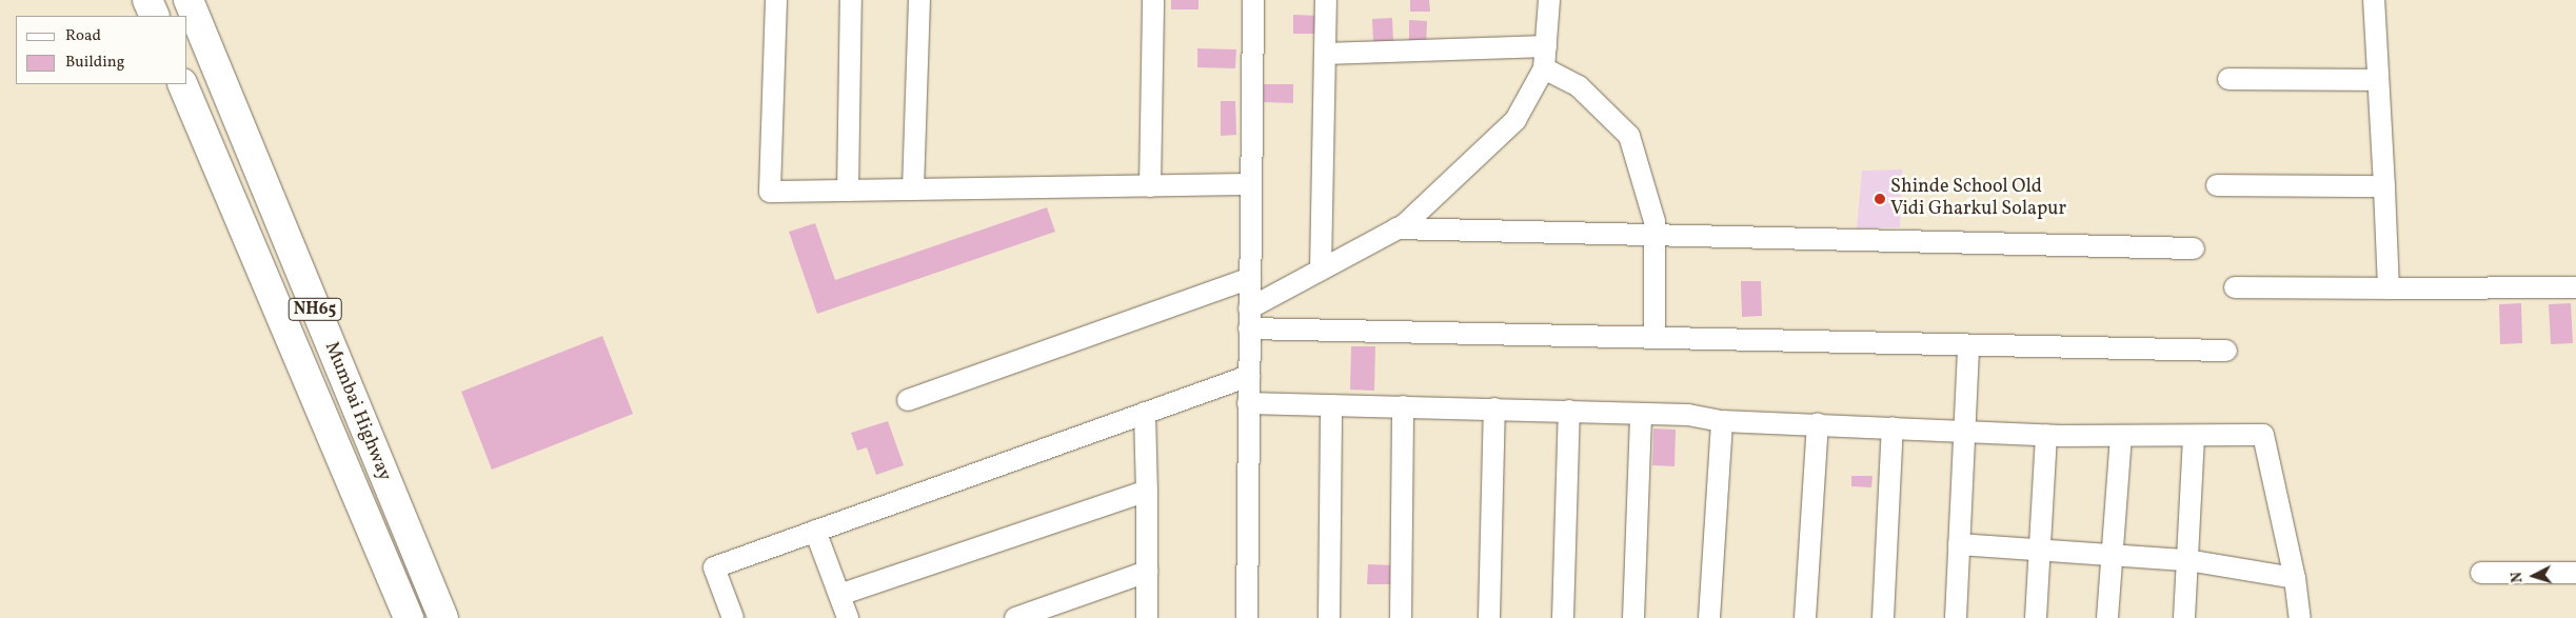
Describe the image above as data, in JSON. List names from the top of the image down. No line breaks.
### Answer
{"streets":{"highway":["NH65","Mumbai Highway"]},"places":["Shinde School Old Vidi Gharkul Solapur"],"legend":["Road","Building"],"north":"left"}
